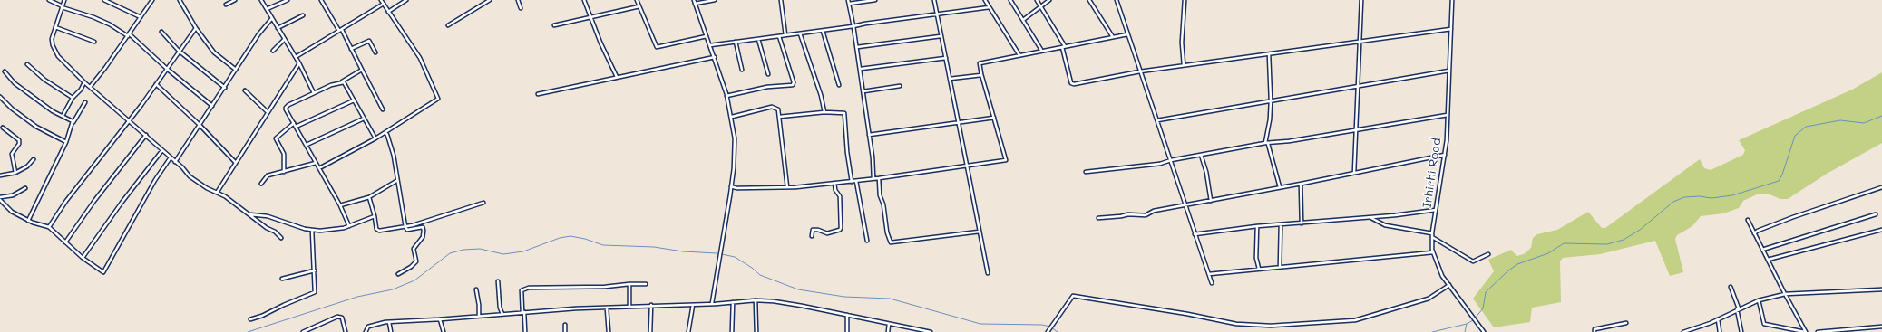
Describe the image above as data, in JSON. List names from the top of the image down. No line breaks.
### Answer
{"streets":{"street":["Irhirhi Road"]}}
